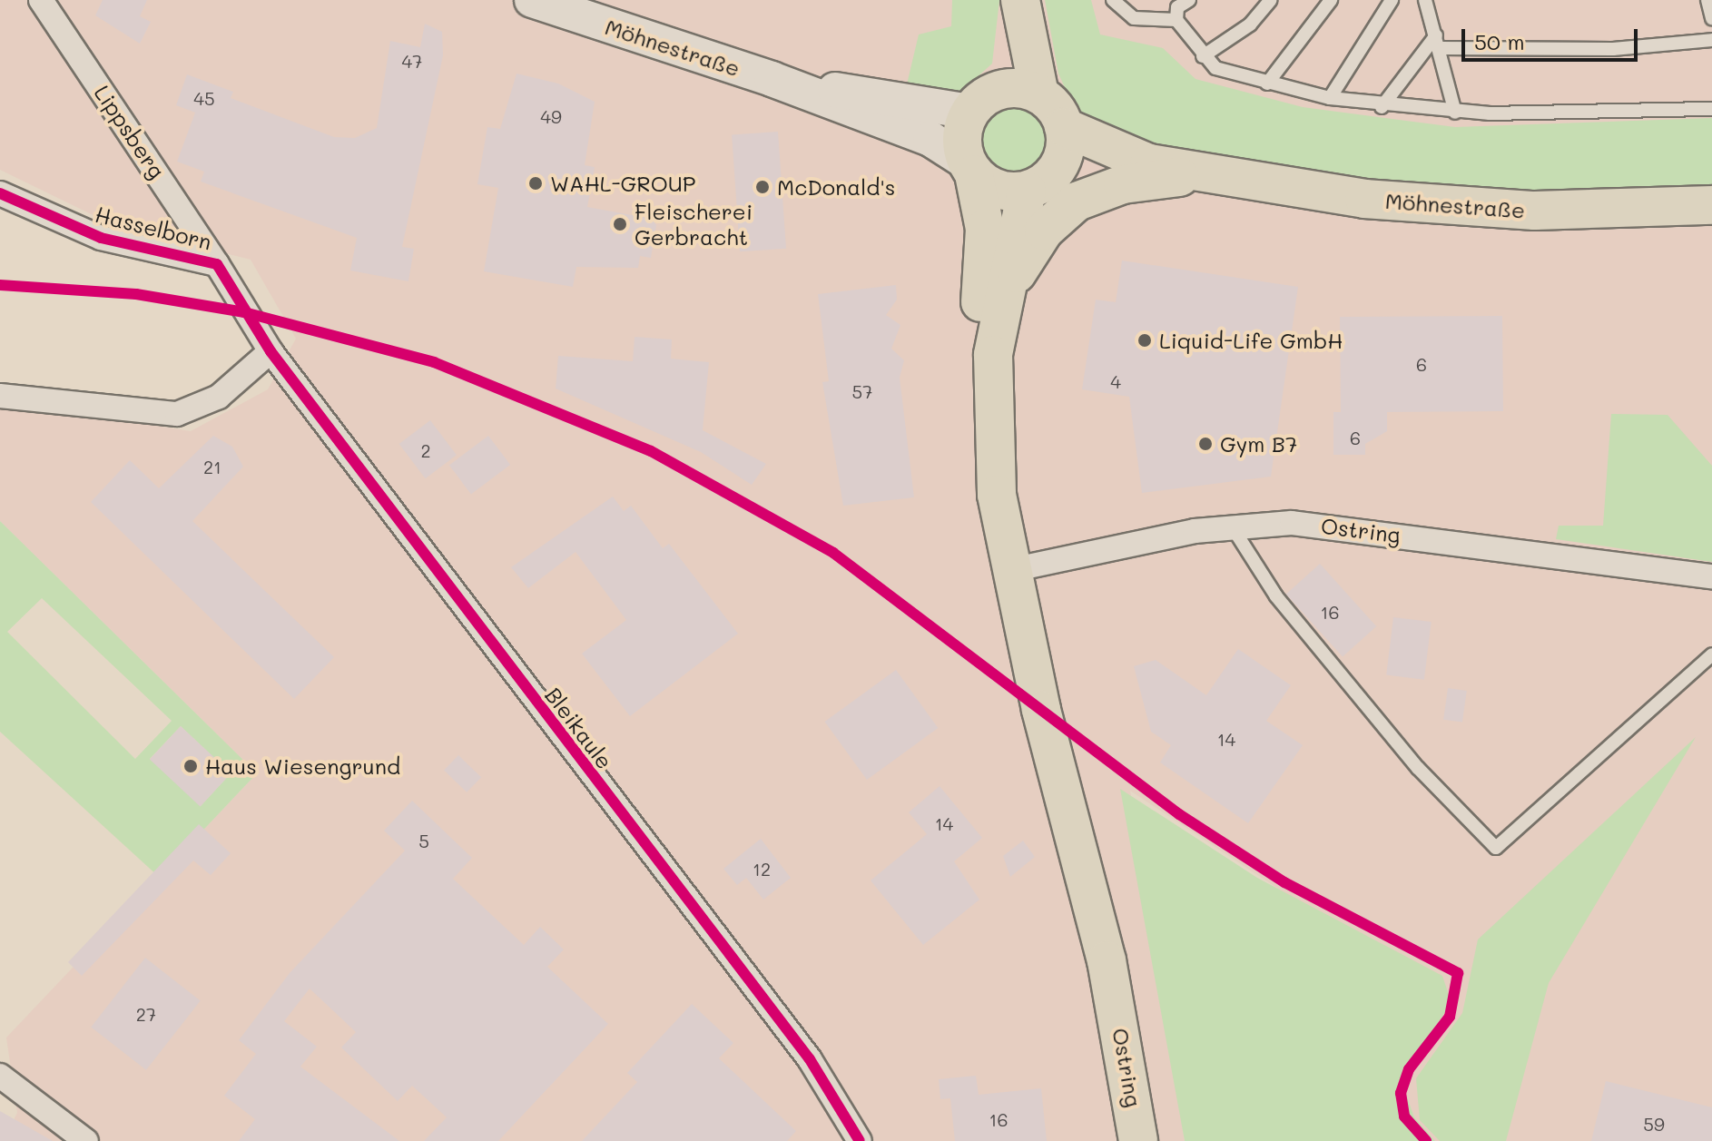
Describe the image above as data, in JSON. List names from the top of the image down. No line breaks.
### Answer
{"streets":{"main road":["Möhnestraße","Ostring"],"street":["Lippsberg","Hasselborn","Bleikaule"]},"crossings":[["Lippsberg","Hasselborn"],["Hasselborn","Bleikaule"]],"places":["WAHL-GROUP","McDonald's","Fleischerei Gerbracht","Liquid-Life GmbH","Gym B7","Haus Wiesengrund"],"house_numbers":["47","45","49","6","4","57","6","2","21","16","14","14","5","12","27","16","59"],"scale_bar":"50 m"}
